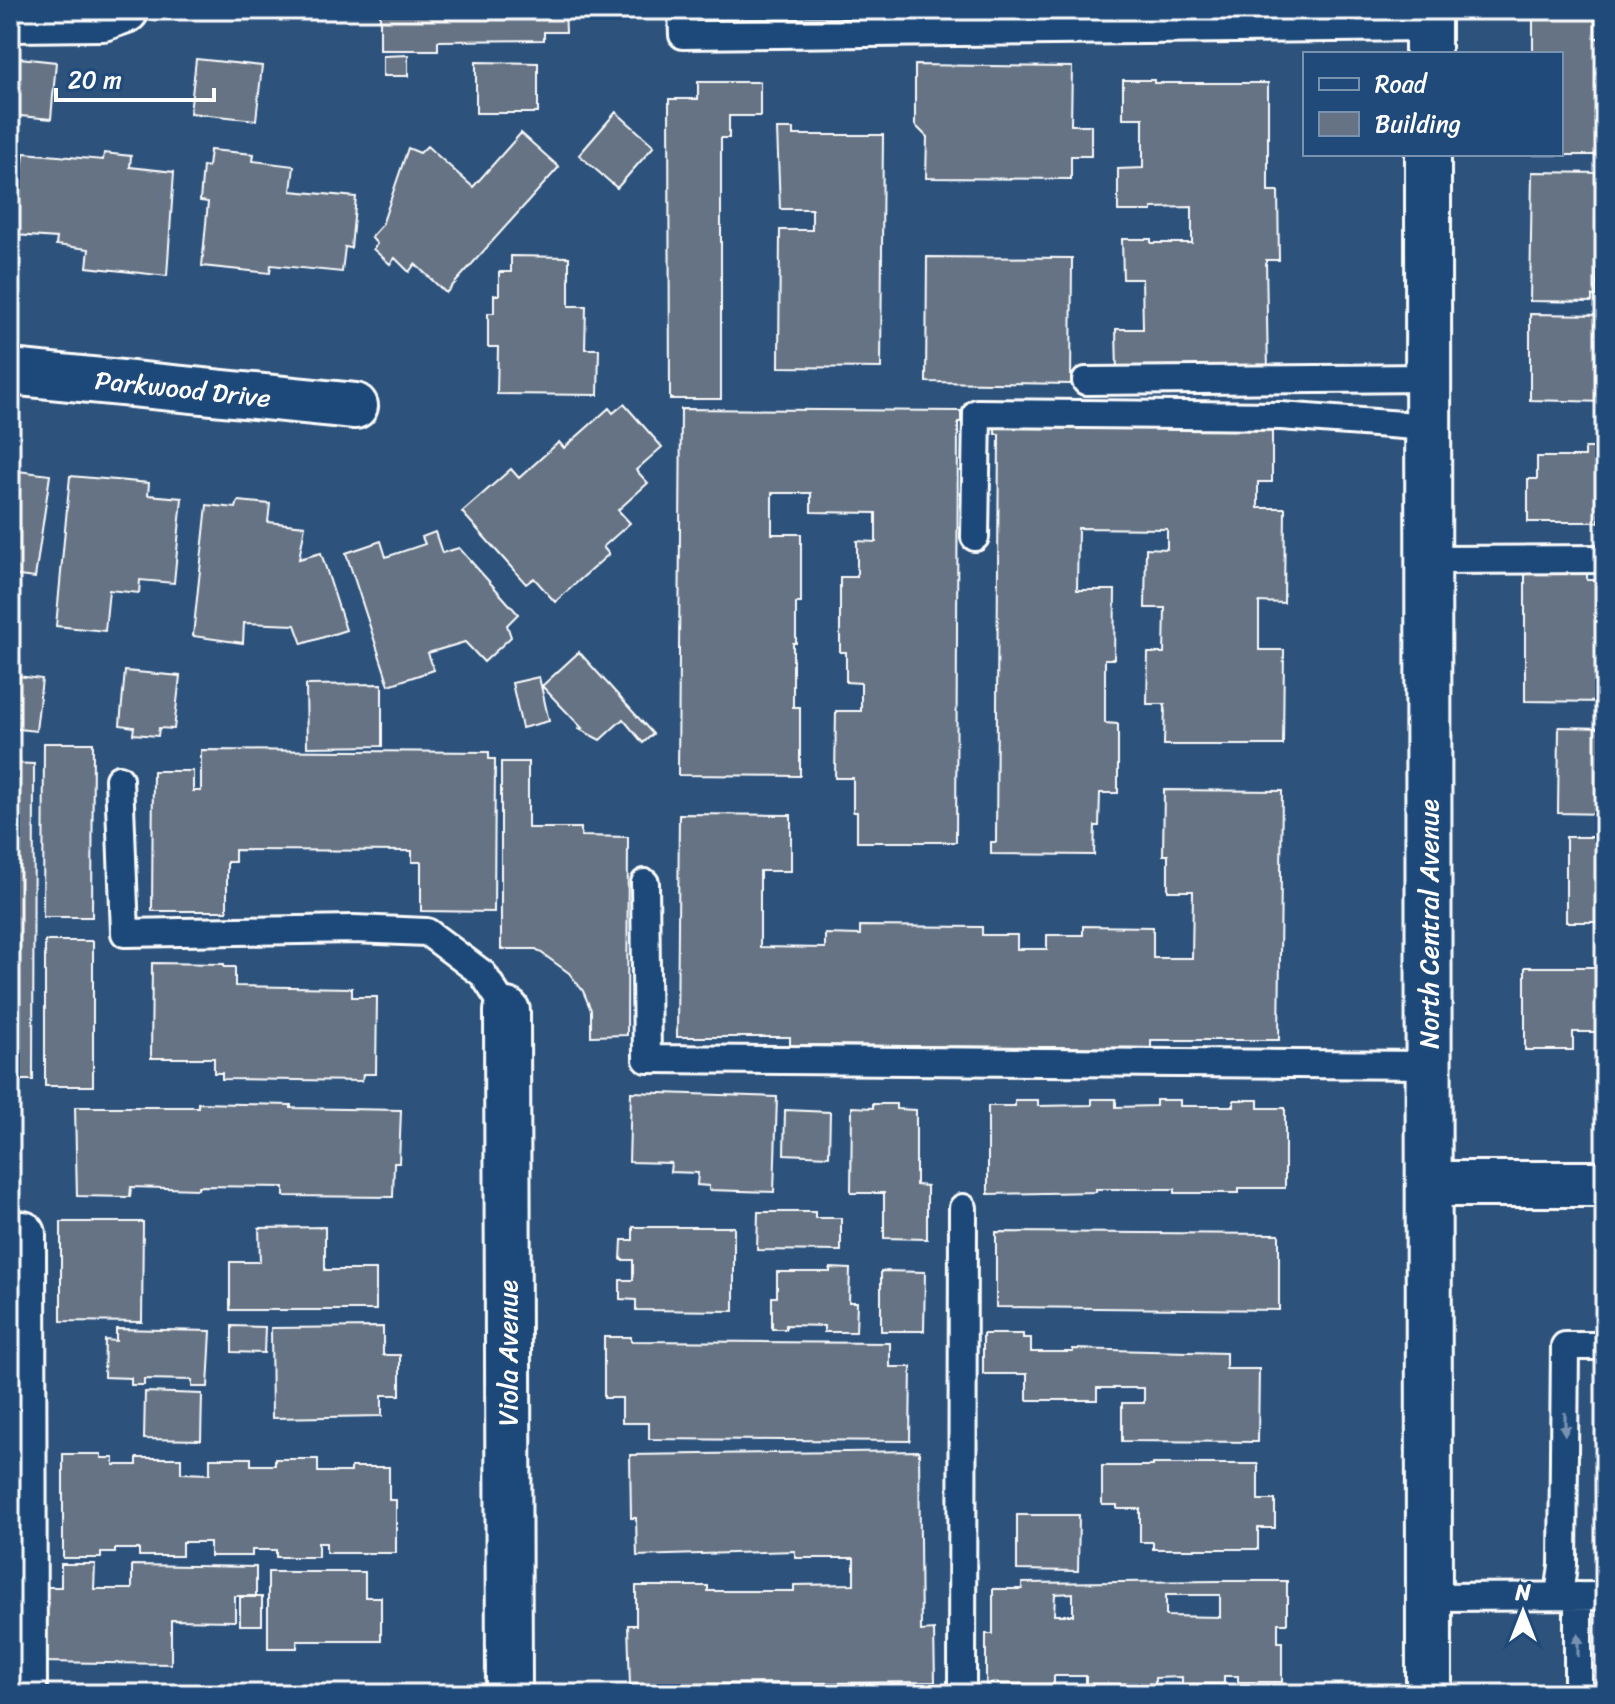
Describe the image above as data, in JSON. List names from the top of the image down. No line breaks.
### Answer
{"streets":{"street":["Parkwood Drive","North Central Avenue","Viola Avenue"]},"legend":["Road","Building"],"scale_bar":"20 m","north":"top"}
